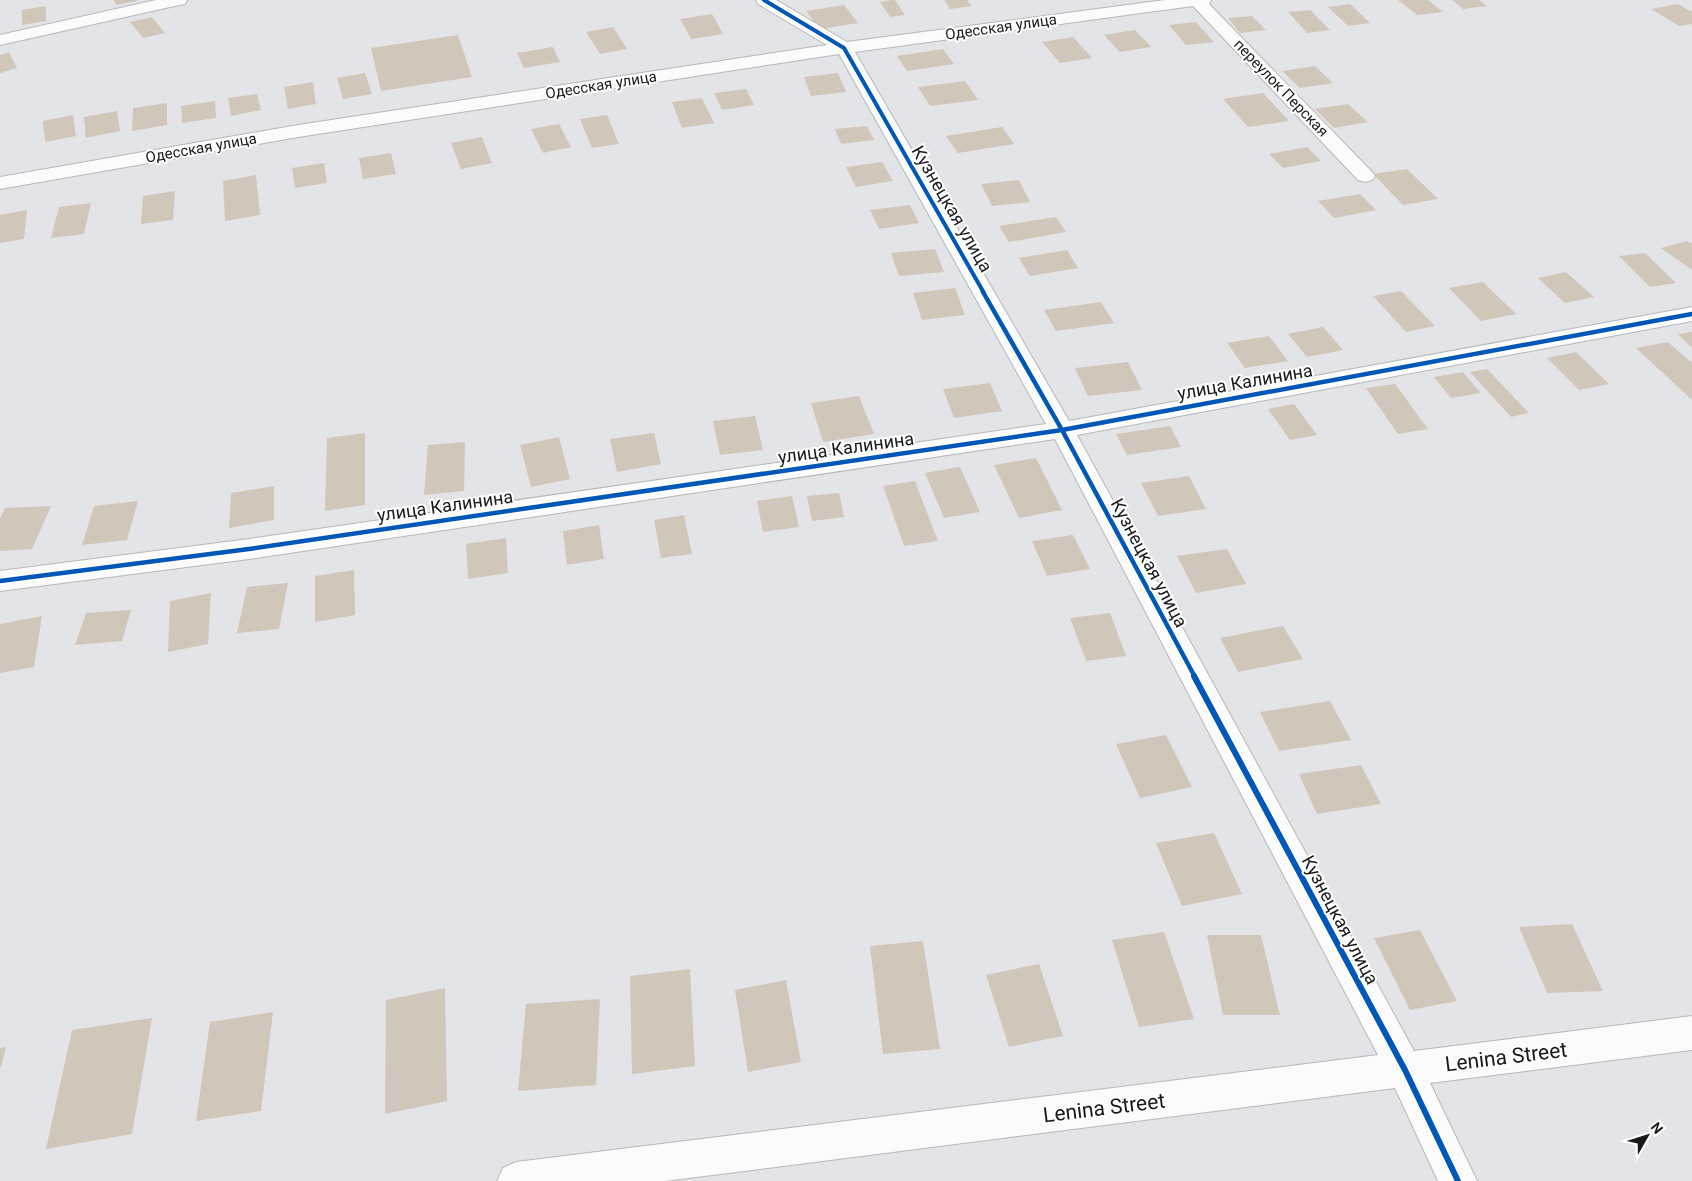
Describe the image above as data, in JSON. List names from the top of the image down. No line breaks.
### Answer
{"streets":{"street":["Одесская улица","переулок Перская","Кузнецкая улица","улица Калинина","Lenina Street"]},"crossings":[["Одесская улица","переулок Перская"],["Одесская улица","Кузнецкая улица"],["Кузнецкая улица","улица Калинина"],["Кузнецкая улица","Lenina Street"]],"north":"top right"}
